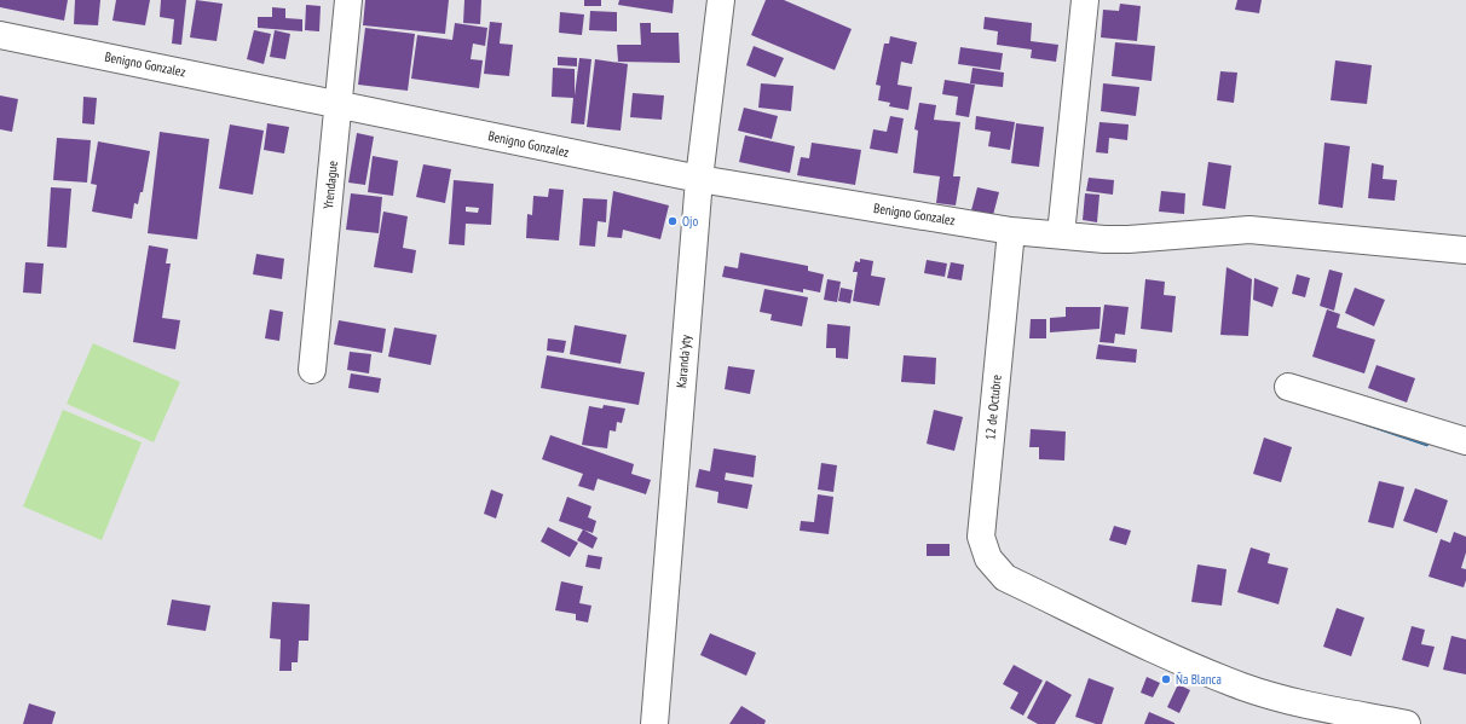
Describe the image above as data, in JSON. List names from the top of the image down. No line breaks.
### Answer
{"streets":{"street":["Benigno Gonzalez","Yrendague","Karanda'yty","12 de Octubre"]},"crossings":[["Benigno Gonzalez","Yrendague"],["Benigno Gonzalez","Karanda'yty"],["Benigno Gonzalez","12 de Octubre"]],"places":["Ojo","Ña Blanca"]}
